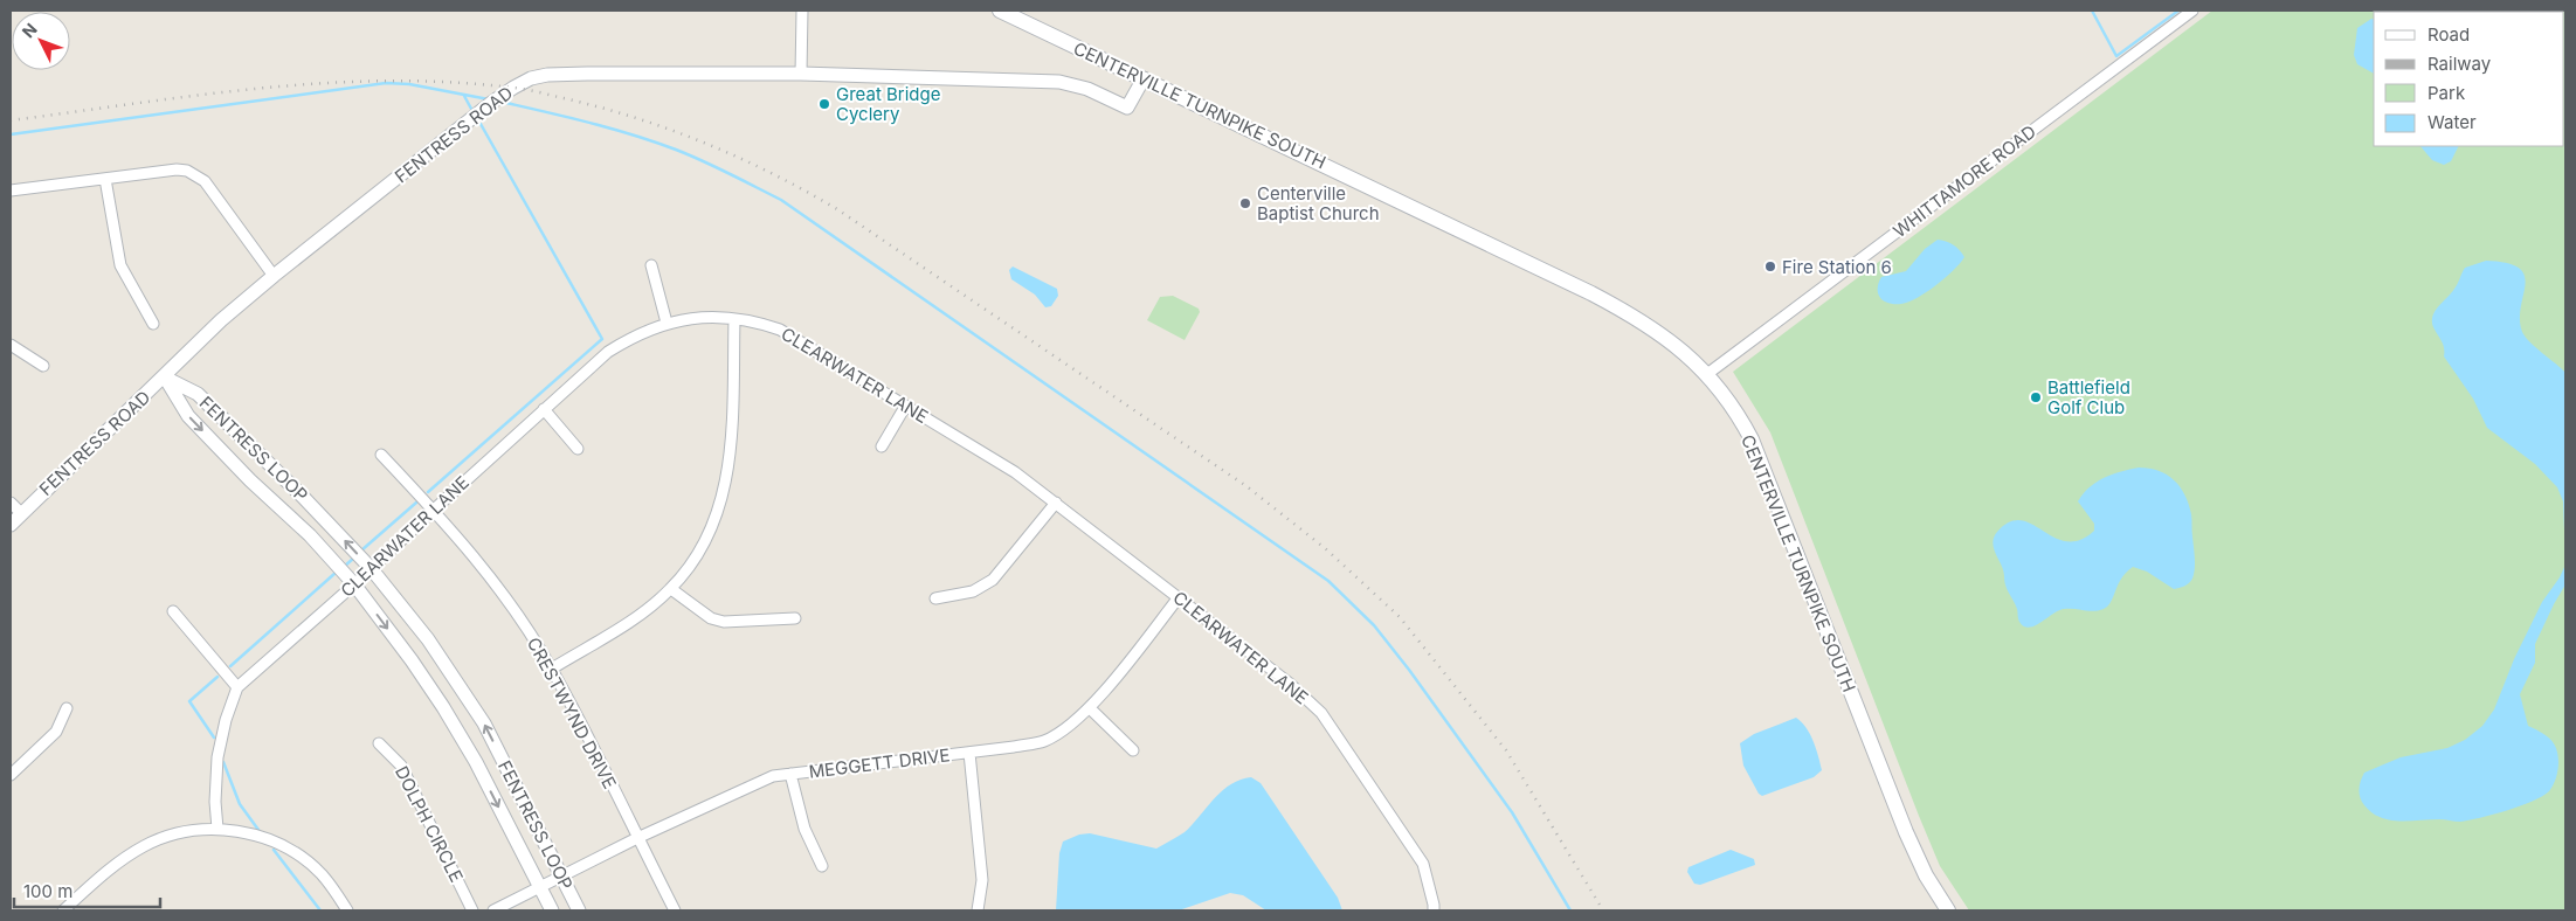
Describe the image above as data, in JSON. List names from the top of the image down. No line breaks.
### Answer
{"streets":{"main road":["CENTERVILLE TURNPIKE SOUTH"],"street":["FENTRESS ROAD","WHITTAMORE ROAD","CLEARWATER LANE","FENTRESS LOOP","CRESTWYND DRIVE","MEGGETT DRIVE","DOLPH CIRCLE"]},"crossings":[["CENTERVILLE TURNPIKE SOUTH","FENTRESS ROAD"],["CENTERVILLE TURNPIKE SOUTH","WHITTAMORE ROAD"],["FENTRESS ROAD","FENTRESS LOOP"],["CLEARWATER LANE","FENTRESS LOOP"],["CLEARWATER LANE","CRESTWYND DRIVE"],["CLEARWATER LANE","MEGGETT DRIVE"],["FENTRESS LOOP","MEGGETT DRIVE"],["CRESTWYND DRIVE","MEGGETT DRIVE"]],"places":["Great Bridge Cyclery","Centerville Baptist Church","Fire Station 6","Battlefield Golf Club"],"legend":["Road","Railway","Park","Water"],"scale_bar":"100 m","north":"top left"}
